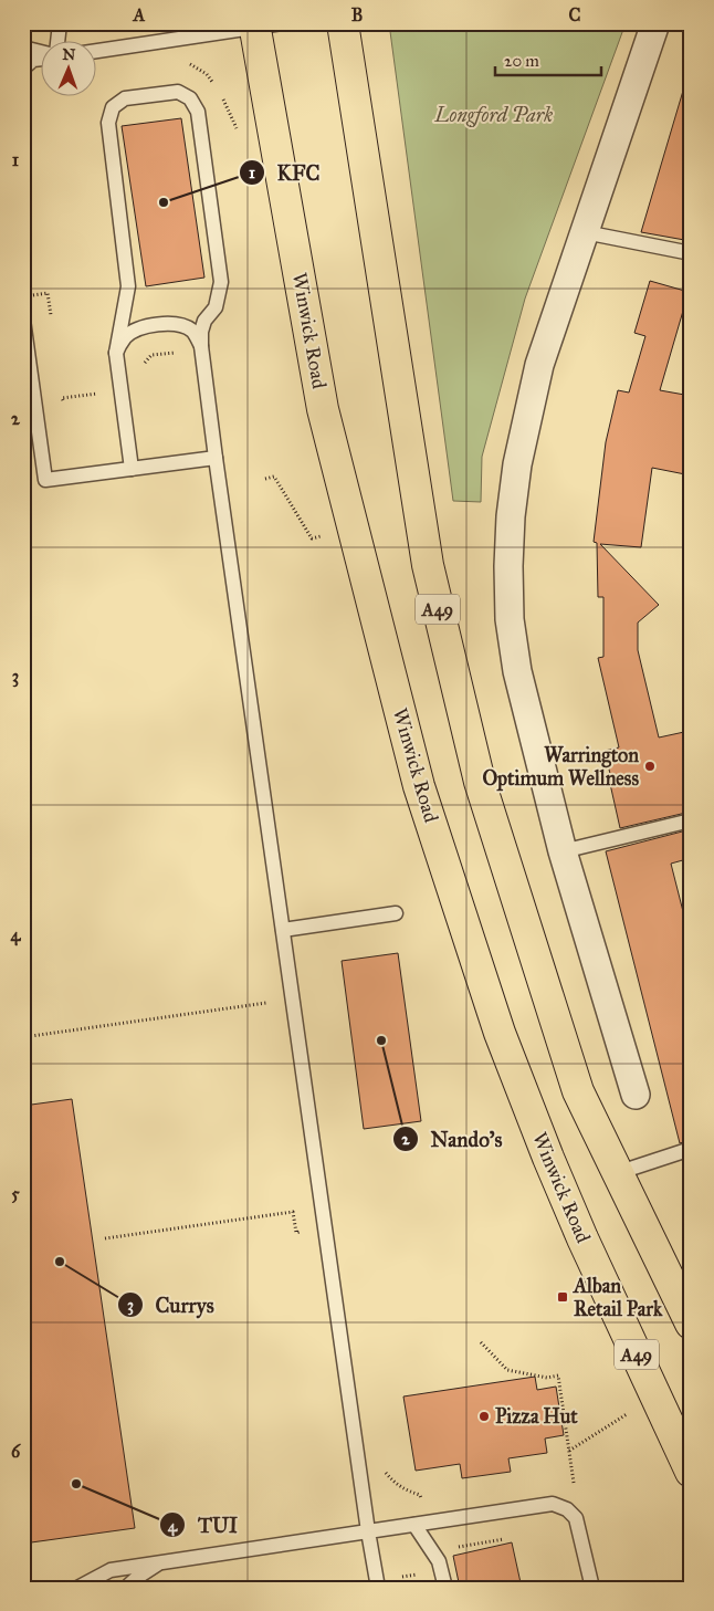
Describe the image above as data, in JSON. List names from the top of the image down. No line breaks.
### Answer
{"streets":{"highway":["Winwick Road","A49"]},"parks":["Longford Park"],"places":{"other":["KFC","Warrington Optimum Wellness","Nando's","Currys","Pizza Hut","TUI"],"transit":["Alban Retail Park"]},"scale_bar":"20 m","north":"top","grid":{"columns":["A","B","C"],"rows":["1","2","3","4","5","6"]}}
